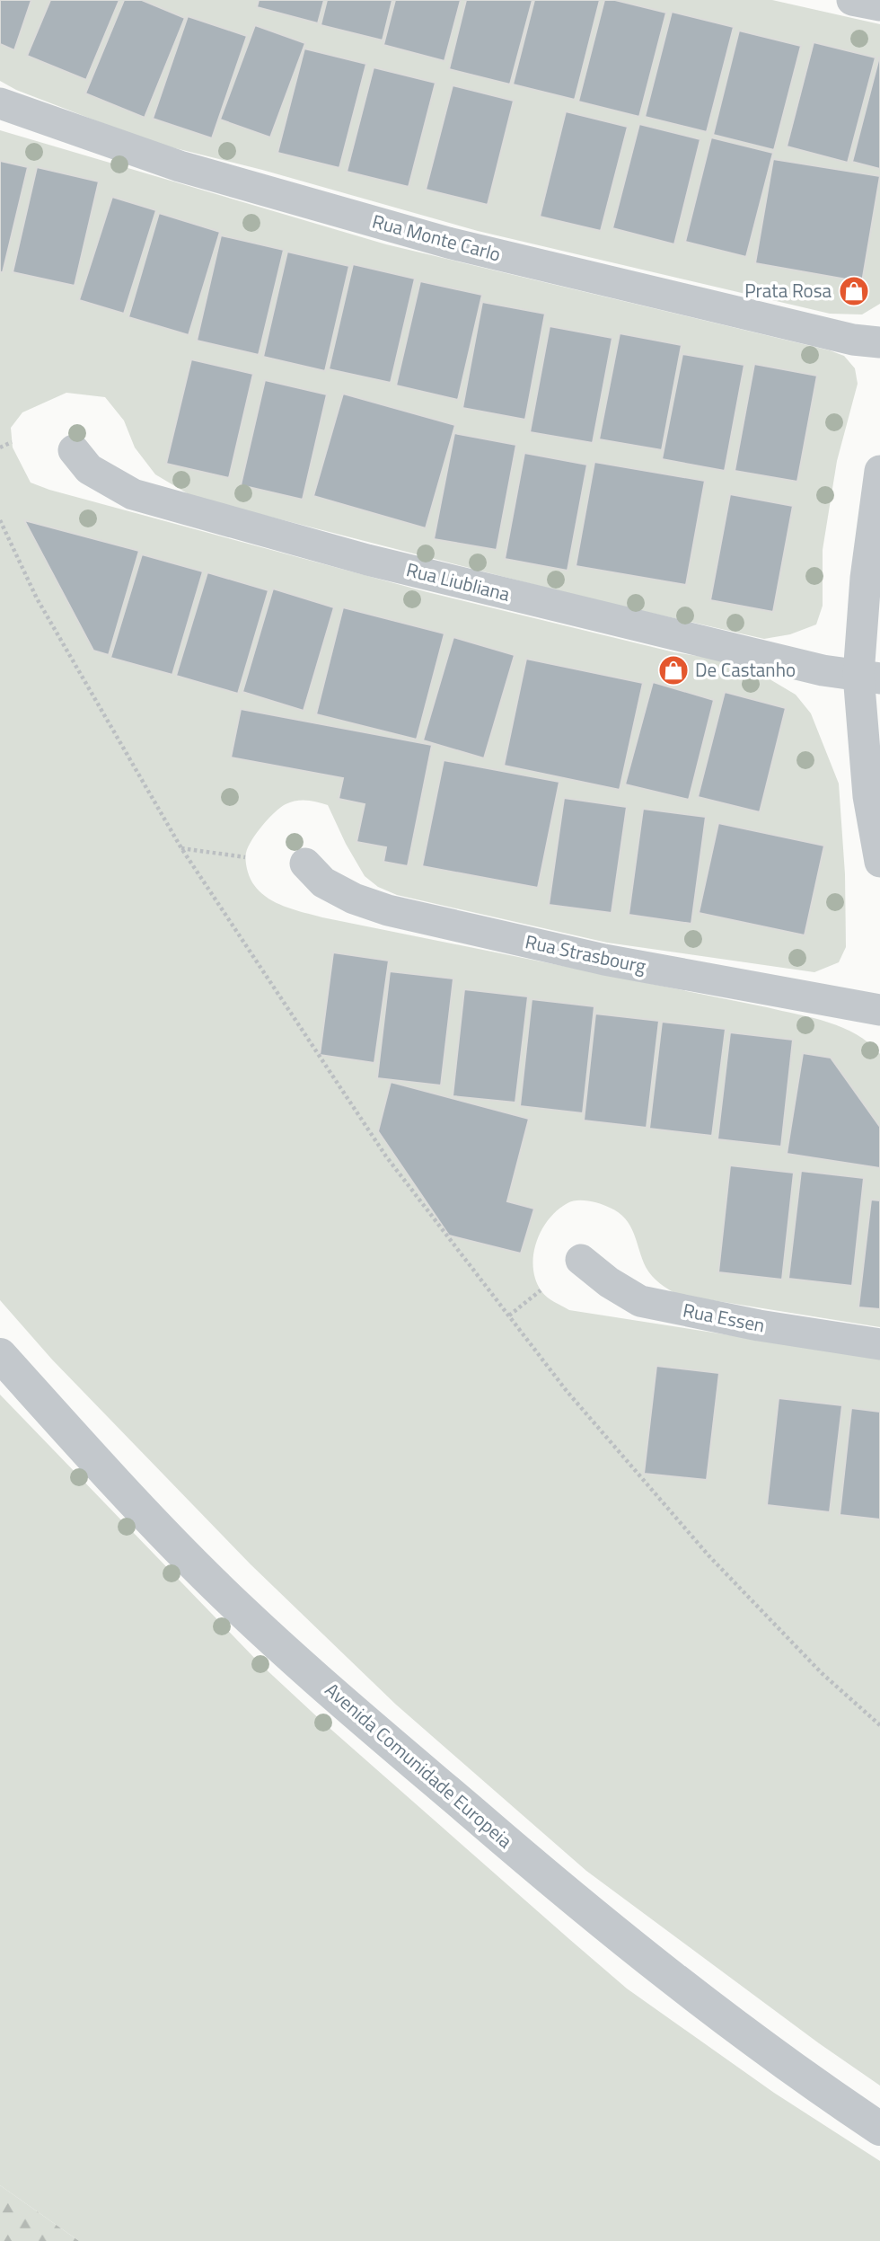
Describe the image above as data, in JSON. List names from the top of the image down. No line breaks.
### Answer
{"streets":{"street":["Rua Monte Carlo","Rua Liubliana","Rua Strasbourg","Rua Essen","Avenida Comunidade Europeia"]},"places":{"shop":["Prata Rosa","De Castanho"]}}
